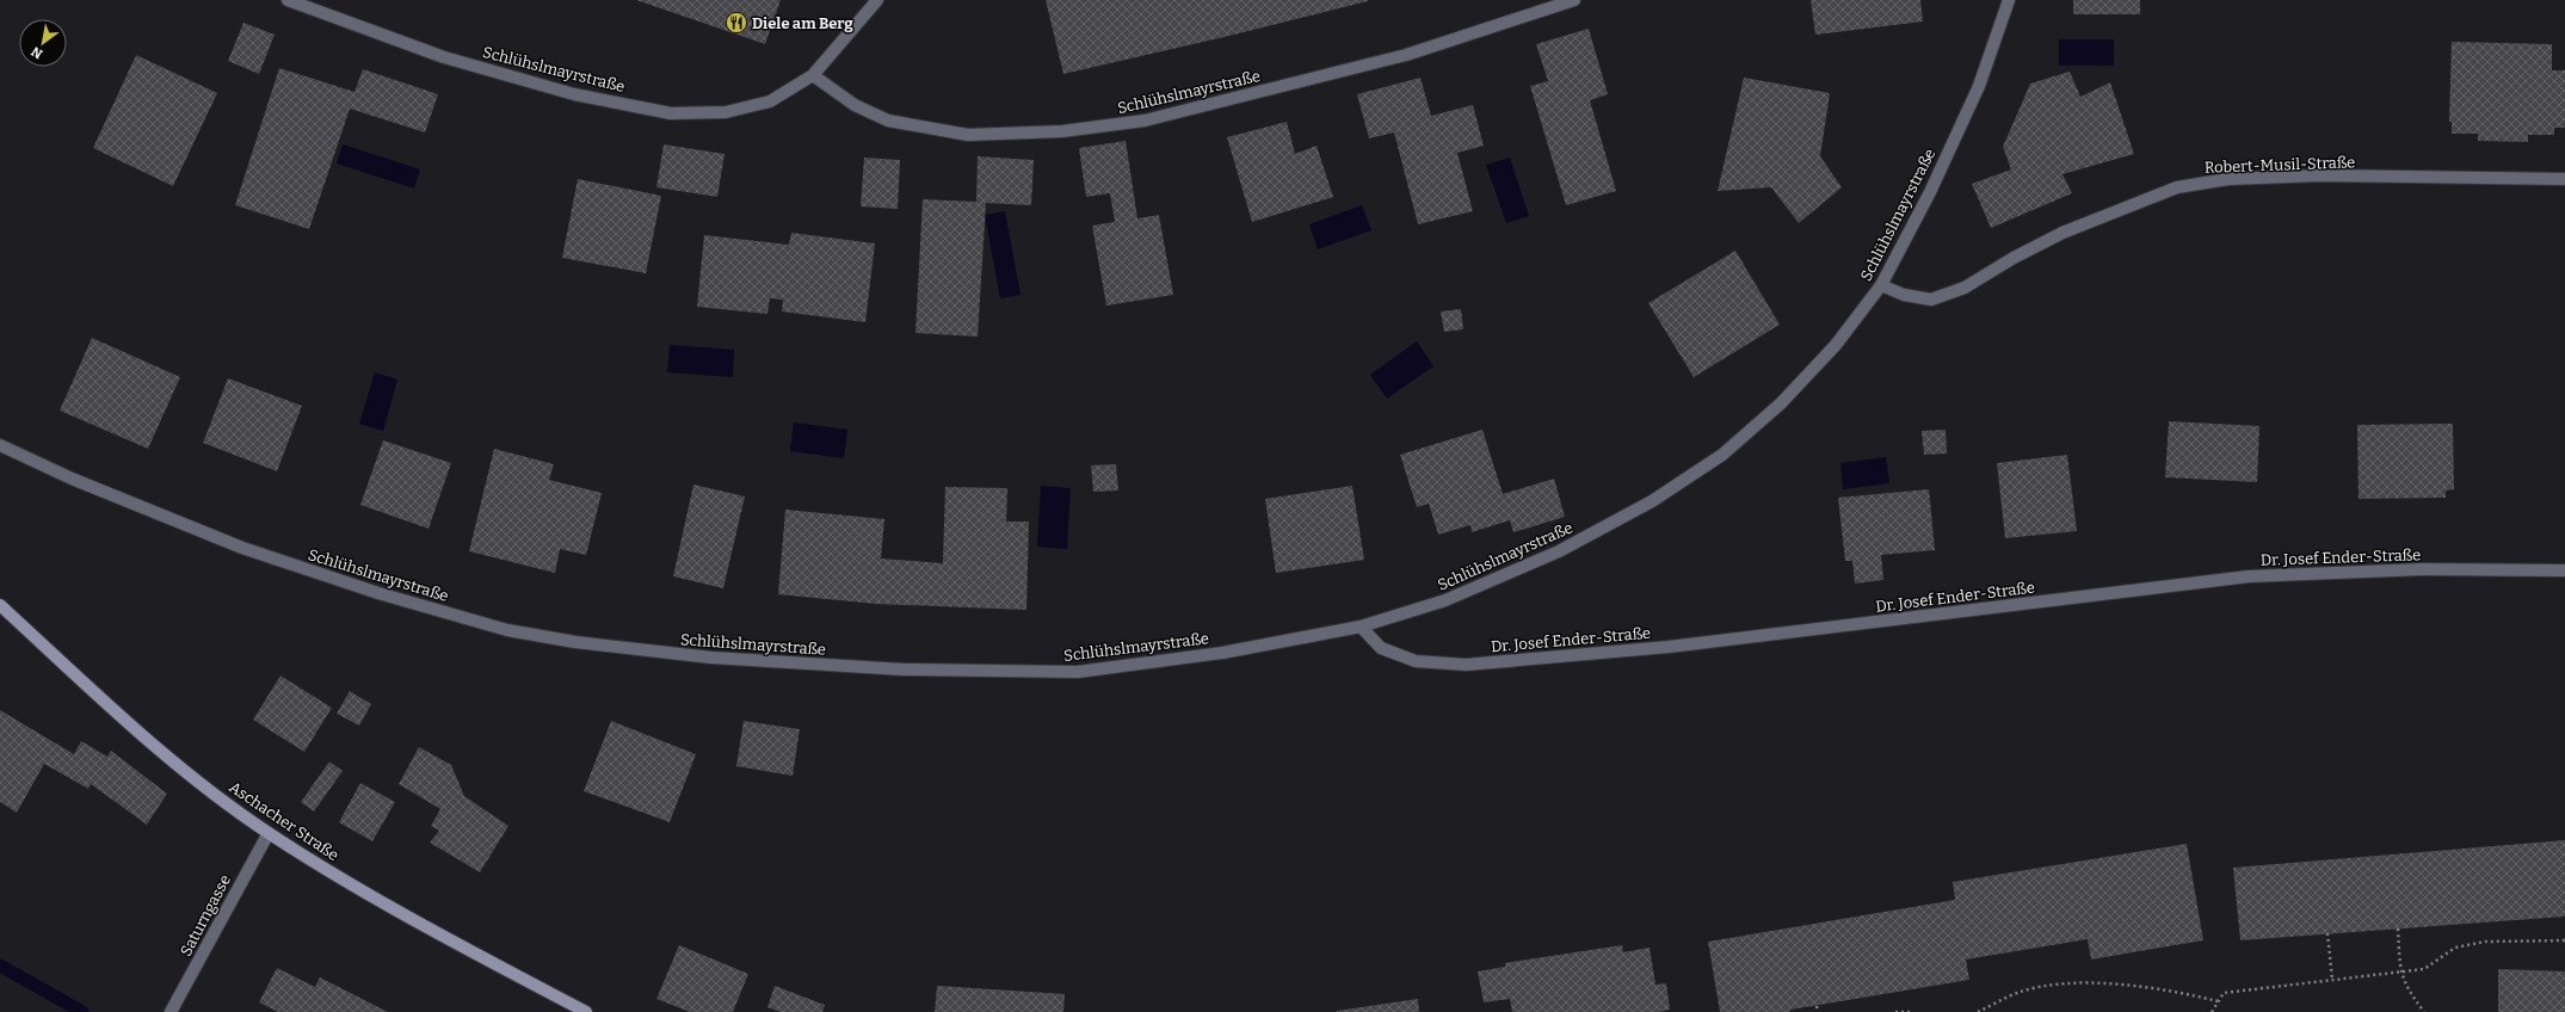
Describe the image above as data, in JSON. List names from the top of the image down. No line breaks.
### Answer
{"streets":{"street":["Schlühslmayrstraße","Robert-Musil-Straße","Dr. Josef Ender-Straße","Aschacher Straße","Saturngasse"]},"crossings":[["Schlühslmayrstraße","Robert-Musil-Straße"],["Schlühslmayrstraße","Dr. Josef Ender-Straße"],["Aschacher Straße","Saturngasse"]],"places":{"restaurant":["Diele am Berg"]},"north":"bottom left"}
